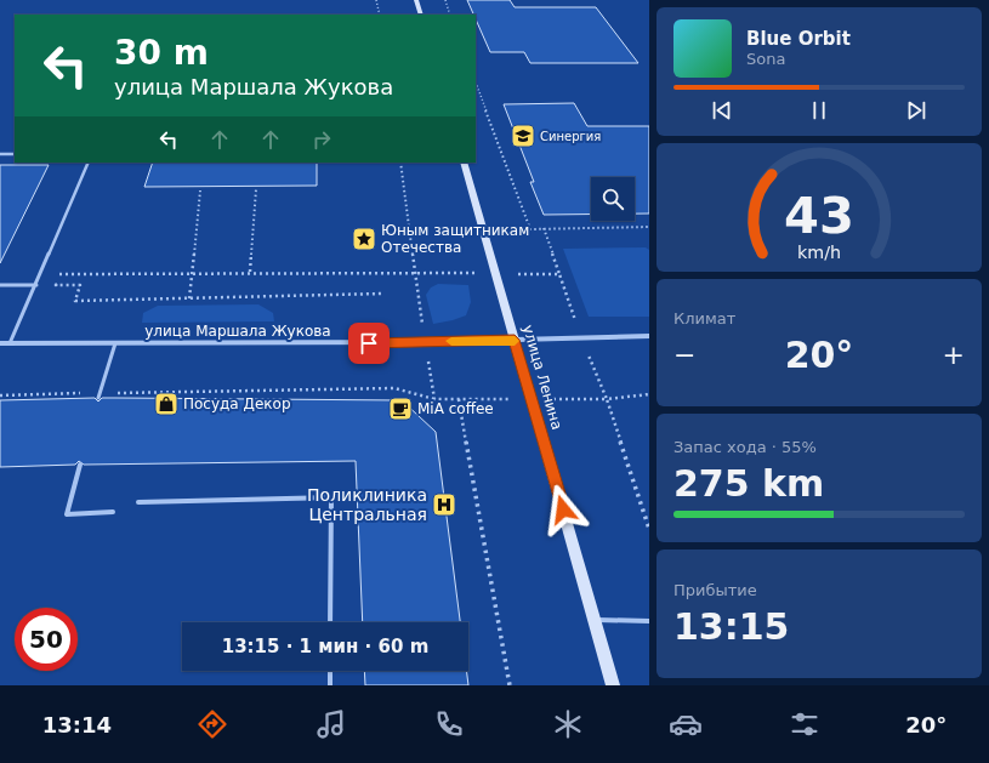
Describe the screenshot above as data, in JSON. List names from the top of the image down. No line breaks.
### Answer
{"streets":{"main road":["улица Ленина"],"street":["улица Маршала Жукова"]},"crossings":[["улица Маршала Жукова","улица Ленина"]],"places":{"school or university":["Синергия"],"place":["Юным защитникам Отечества"],"shop":["Посуда Декор"],"cafe":["MiA coffee"],"hospital":["Поликлиника Центральная"]},"page":{"turn":["30 m","улица Маршала Жукова"],"song":["Blue Orbit","Sona"],"tile":["Климат",["Запас хода · 55%","275 km"],["Прибытие","13:15"]],"heat":["−","20°","+"],"limit":"50","trip":"13:15 · 1 мин · 60 m","tabs":["13:14","20°"],"gauge":["43","km/h"]}}
